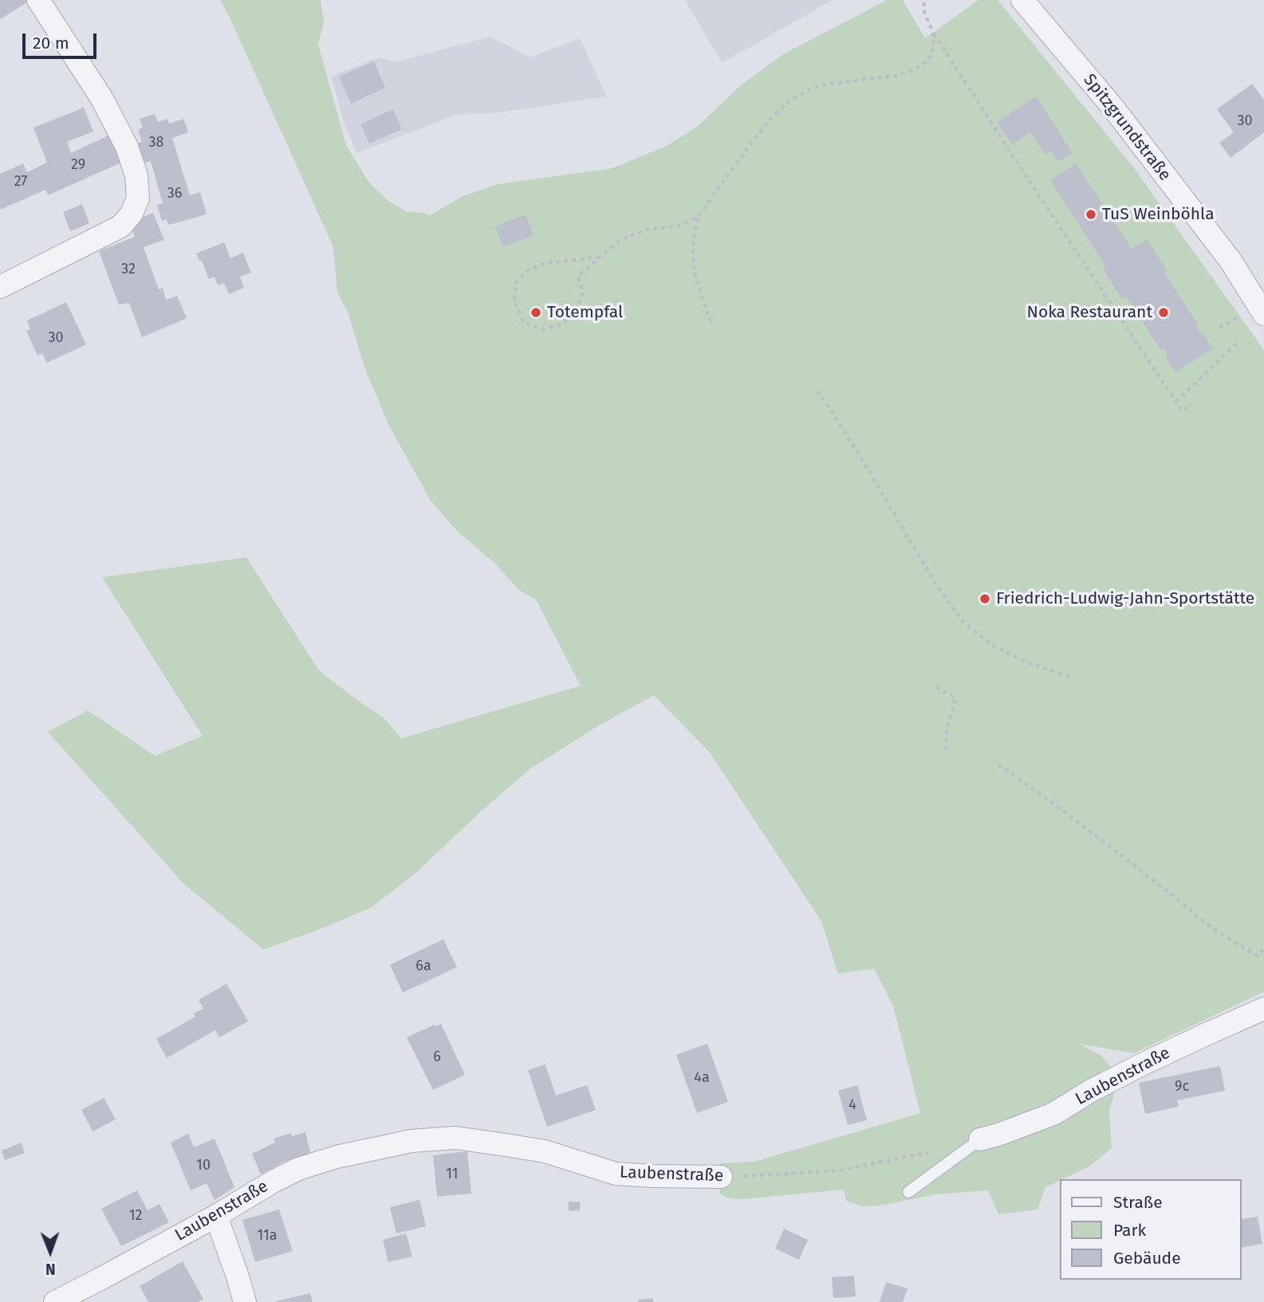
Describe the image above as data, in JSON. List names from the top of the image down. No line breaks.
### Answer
{"streets":{"street":["Spitzgrundstraße","Laubenstraße"]},"places":["TuS Weinböhla","Totempfal","Noka Restaurant","Friedrich-Ludwig-Jahn-Sportstätte"],"house_numbers":["30","38","29","27","36","32","30","6a","6","4a","9c","4","10","11","12","11a"],"legend":["Straße","Park","Gebäude"],"scale_bar":"20 m","north":"bottom"}
